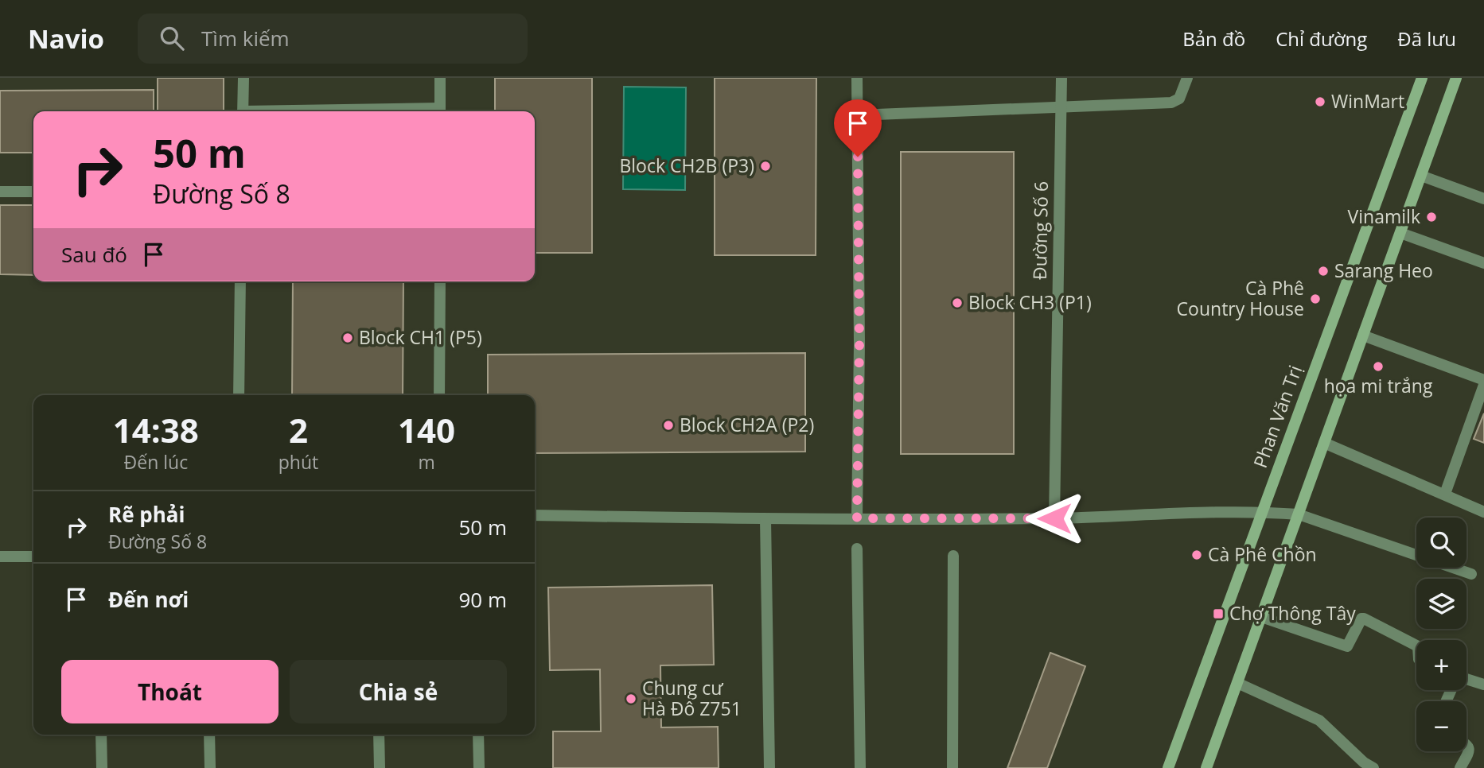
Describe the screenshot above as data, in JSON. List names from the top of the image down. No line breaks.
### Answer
{"streets":{"main road":["Phan Văn Trị"],"street":["Đường Số 6"]},"places":{"other":["WinMart","Block CH2B (P3)","Vinamilk","Sarang Heo","Cà Phê Country House","Block CH3 (P1)","Block CH1 (P5)","họa mi trắng","Block CH2A (P2)","Cà Phê Chồn","Chung cư Hà Đô Z751"],"transit":["Chợ Thông Tây"]},"page":{"header":"Navio","search":"Tìm kiếm","nav":["Bản đồ","Chỉ đường","Đã lưu"],"turn":["50 m","Đường Số 8"],"then":"Sau đó","eta":["14:38","Đến lúc","2","phút","140","m"],"list":[{"name":"Rẽ phải","note":"Đường Số 8","value":"50 m"},{"name":"Đến nơi","value":"90 m"}],"map_buttons":["+","−"],"buttons":["Thoát","Chia sẻ"]}}
